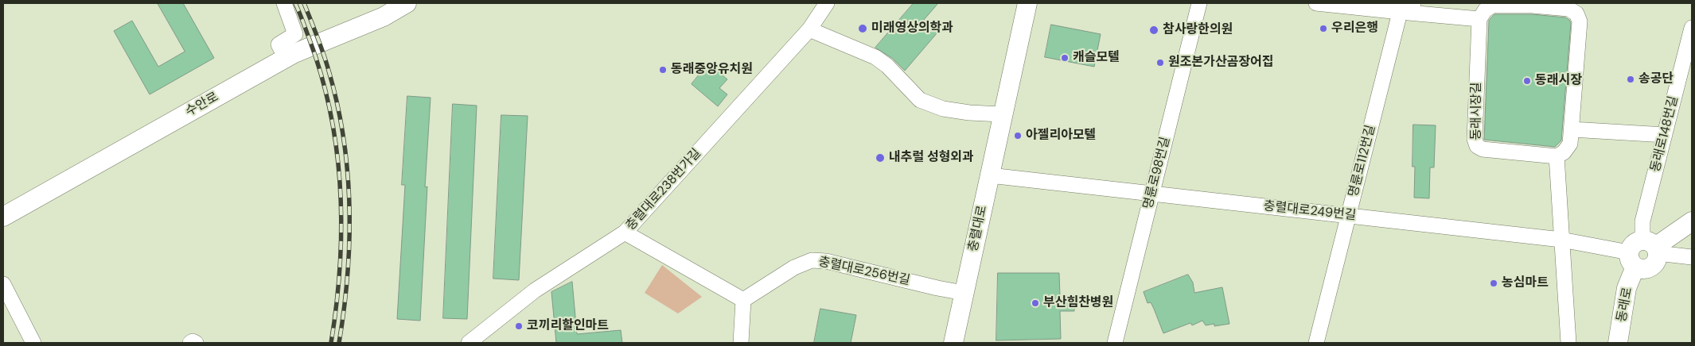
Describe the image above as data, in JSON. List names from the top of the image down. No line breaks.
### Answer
{"streets":{"main road":["수안로","충렬대로","동래로"],"street":["동래시장길","동래로148번길","명륜로112번길","명륜로98번길","충렬대로238번가길","충렬대로249번길","충렬대로256번길"]},"crossings":[["동래로148번길","충렬대로249번길"],["동래로148번길","동래로"],["명륜로112번길","충렬대로249번길"],["명륜로98번길","충렬대로249번길"],["충렬대로249번길","충렬대로"],["충렬대로249번길","동래로"],["충렬대로","충렬대로256번길"]],"places":["미래영상의학과","우리은행","참사랑한의원","캐슬모텔","원조본가산곰장어집","동래중앙유치원","송공단","동래시장","아젤리아모텔","내추럴 성형외과","농심마트","부산힘찬병원","코끼리할인마트"]}
